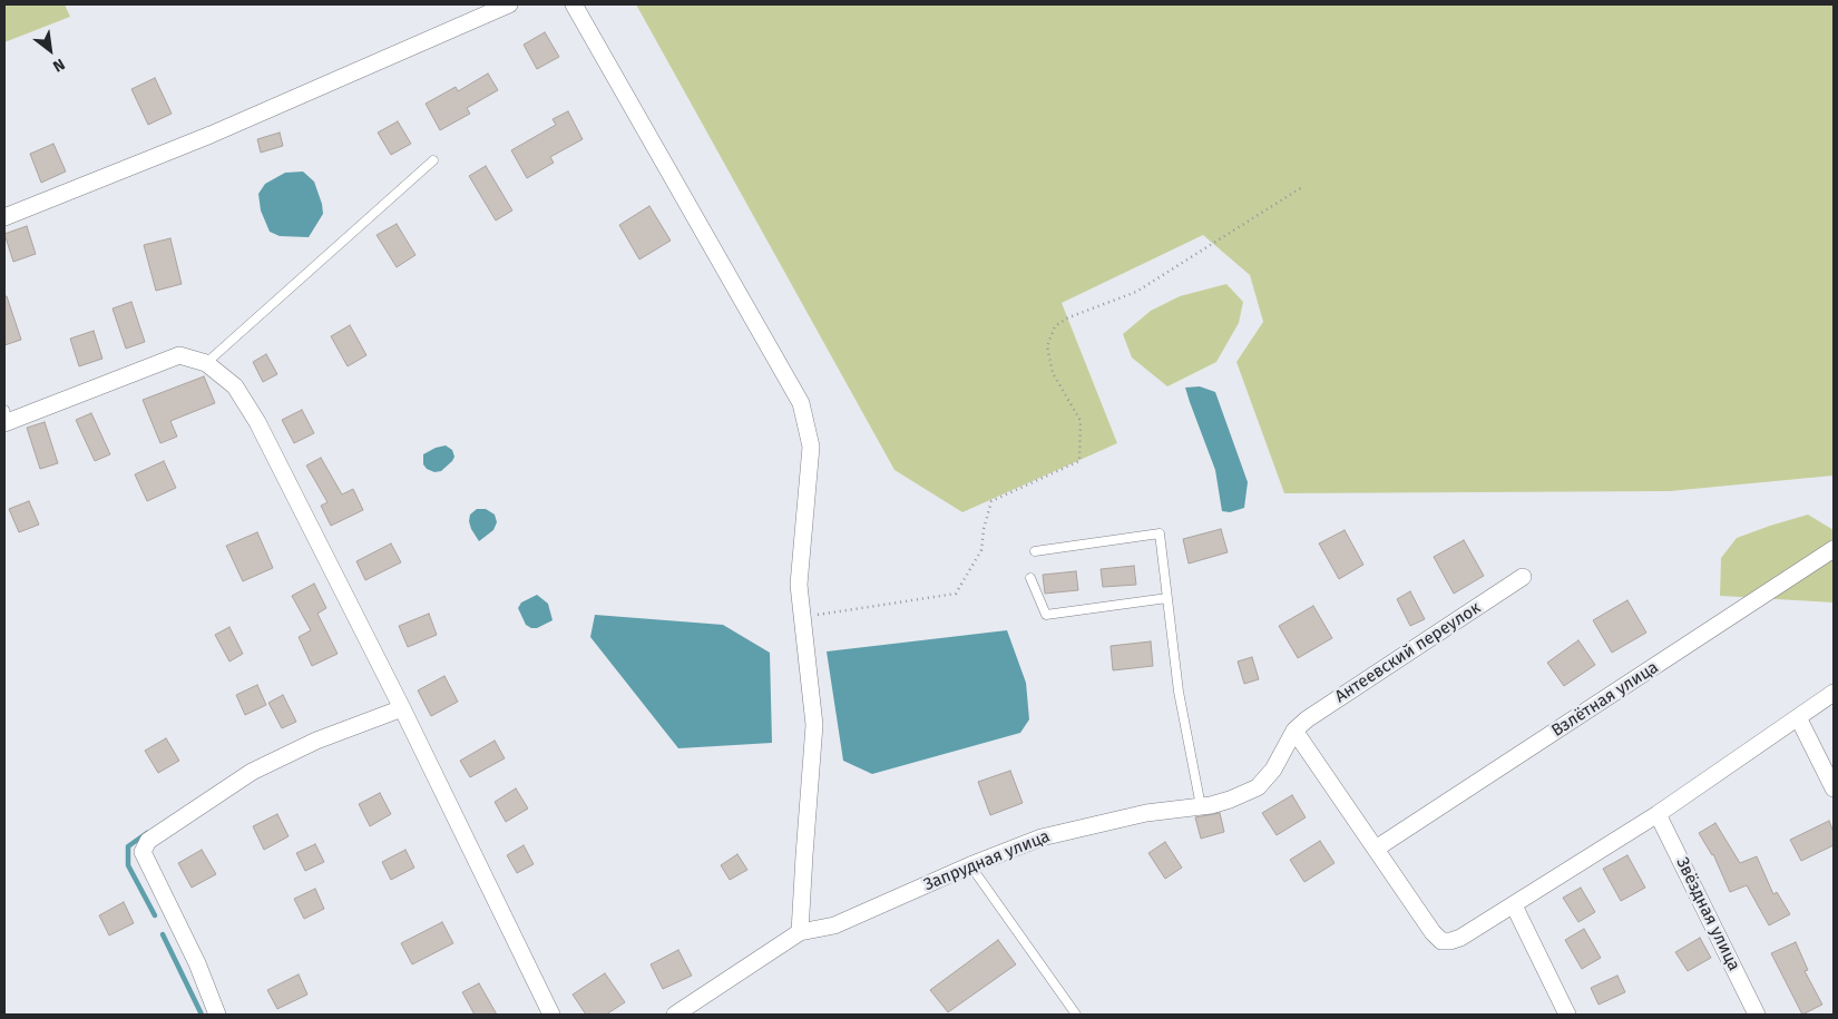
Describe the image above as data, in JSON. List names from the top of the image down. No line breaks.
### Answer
{"streets":{"street":["Антеевский переулок","Взлётная улица","Запрудная улица","Звёздная улица"]},"crossings":[["Антеевский переулок","Запрудная улица"]],"north":"bottom right"}
